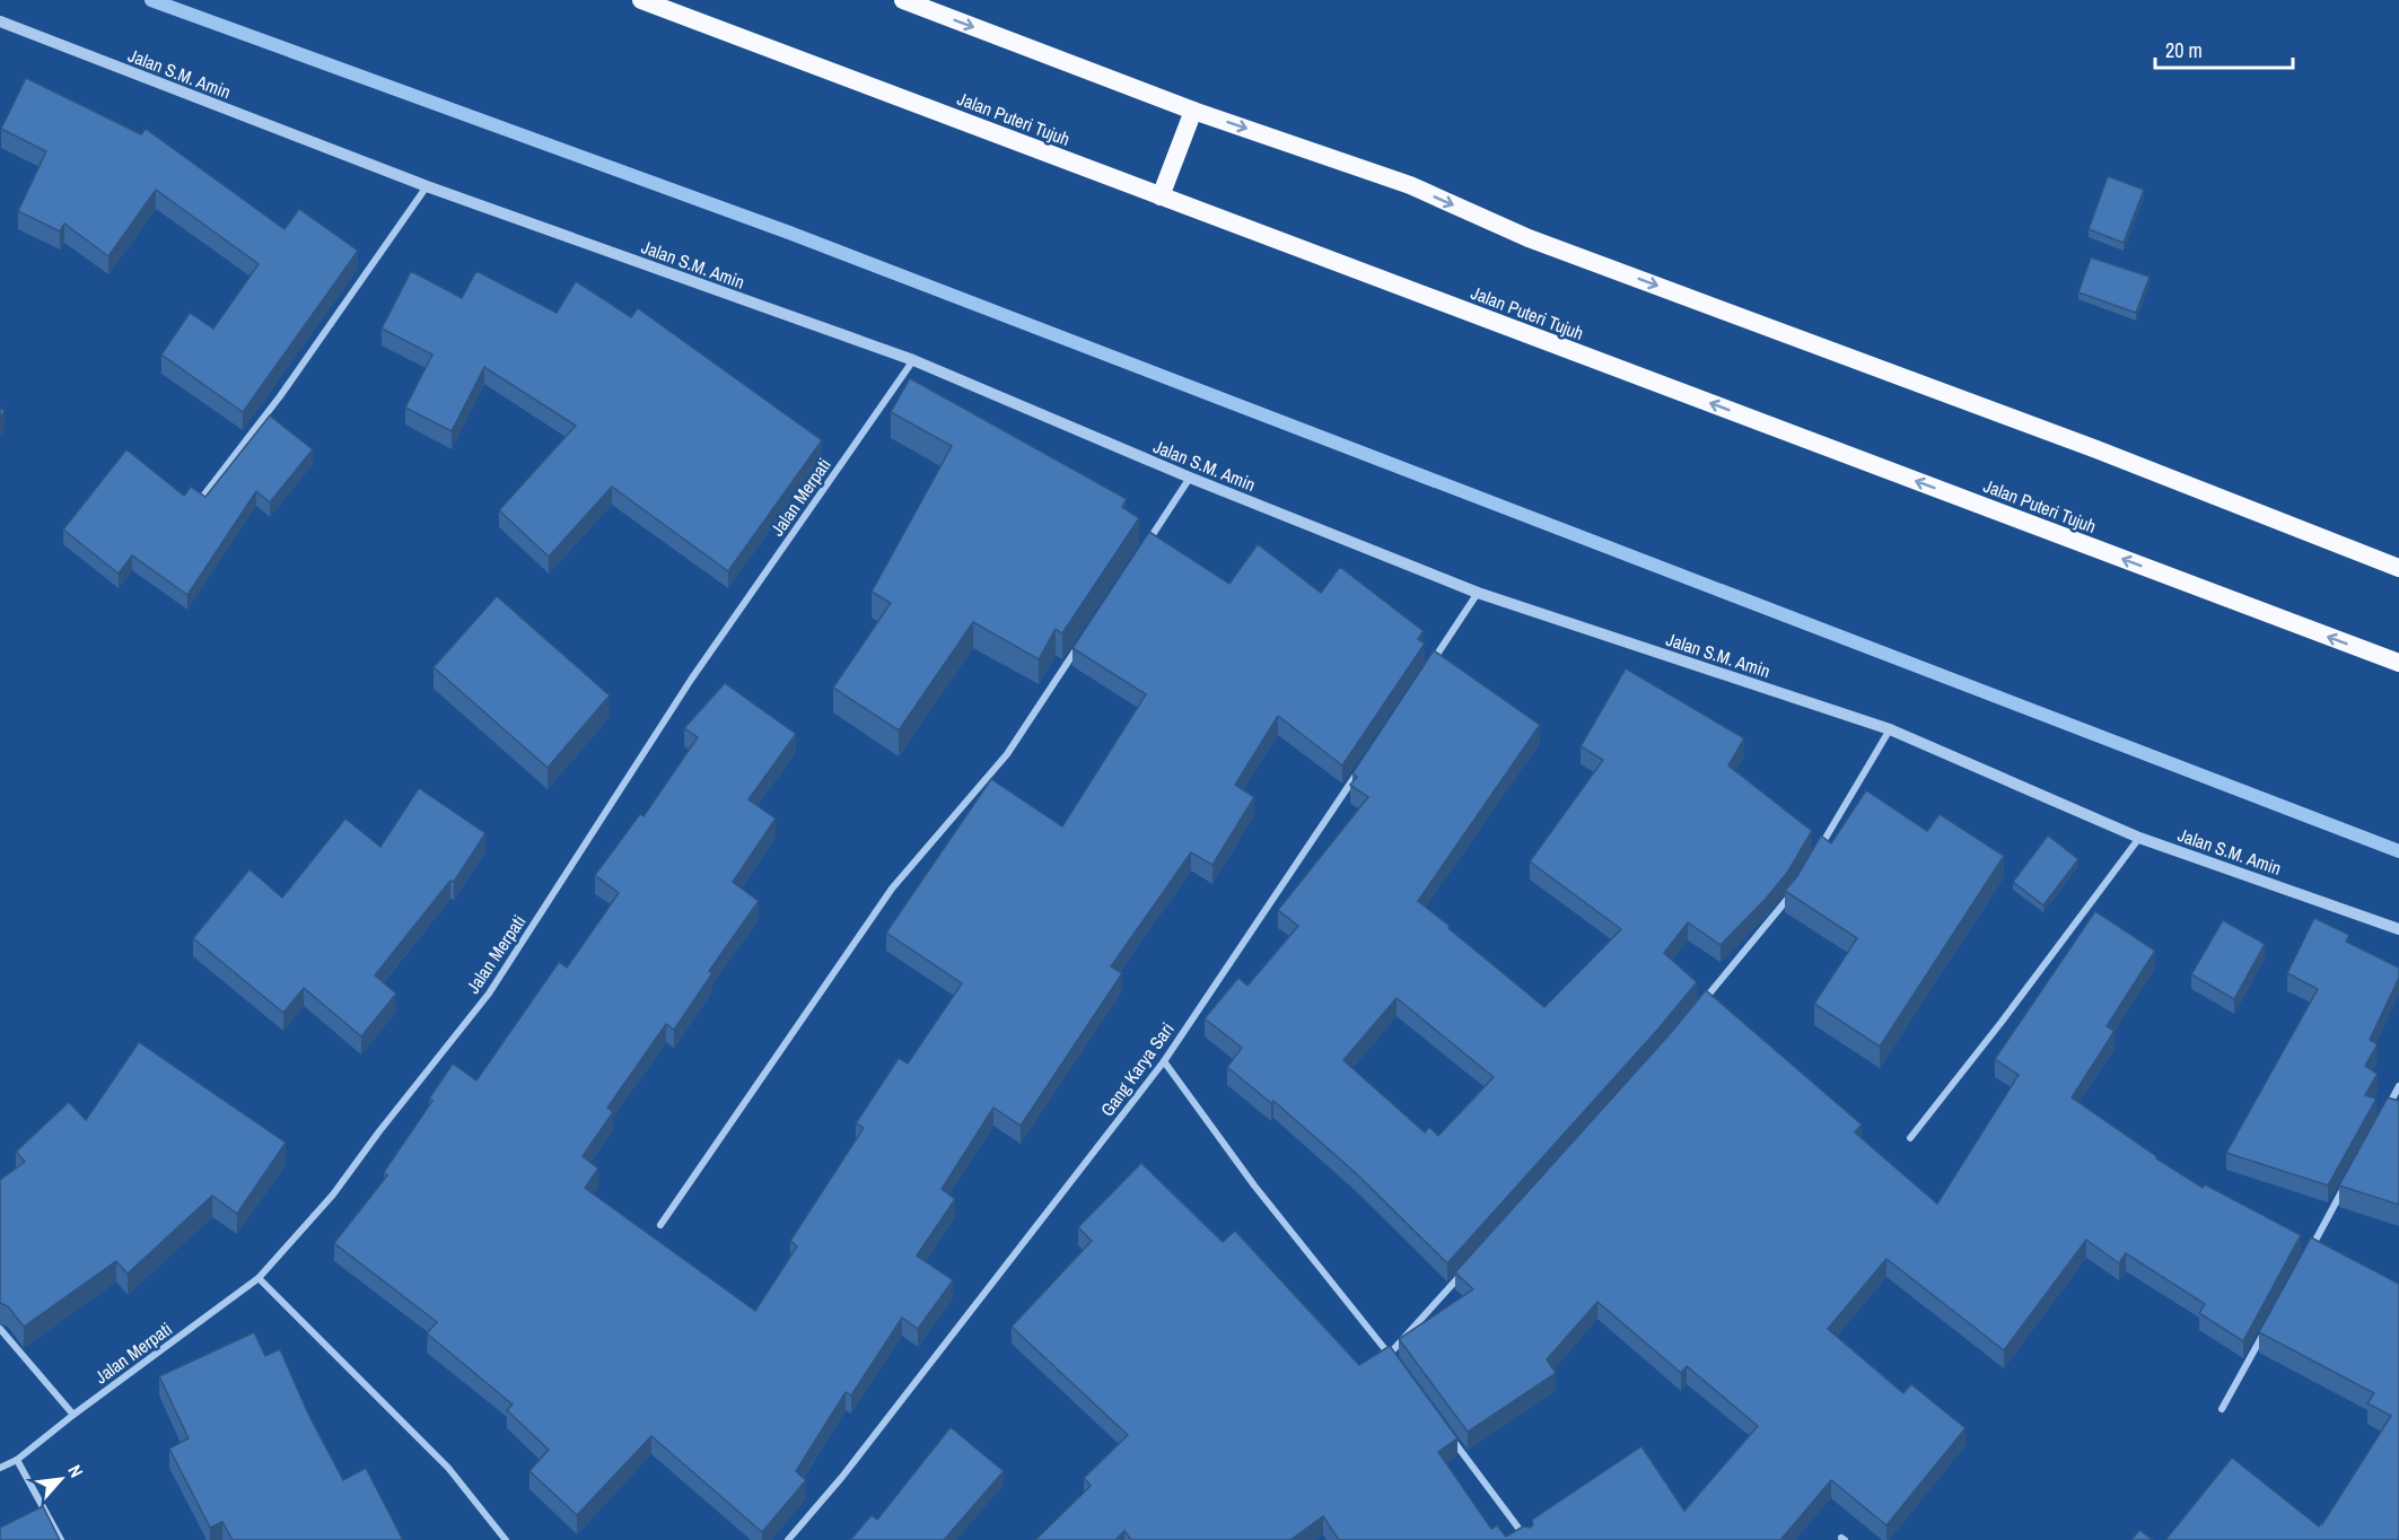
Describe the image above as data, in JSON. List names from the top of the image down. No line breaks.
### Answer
{"streets":{"highway":["Jalan Puteri Tujuh"],"street":["Jalan S.M. Amin","Jalan Merpati","Gang Karya Sari"]},"crossings":[["Jalan S.M. Amin","Jalan Merpati"]],"scale_bar":"20 m","north":"top right"}
